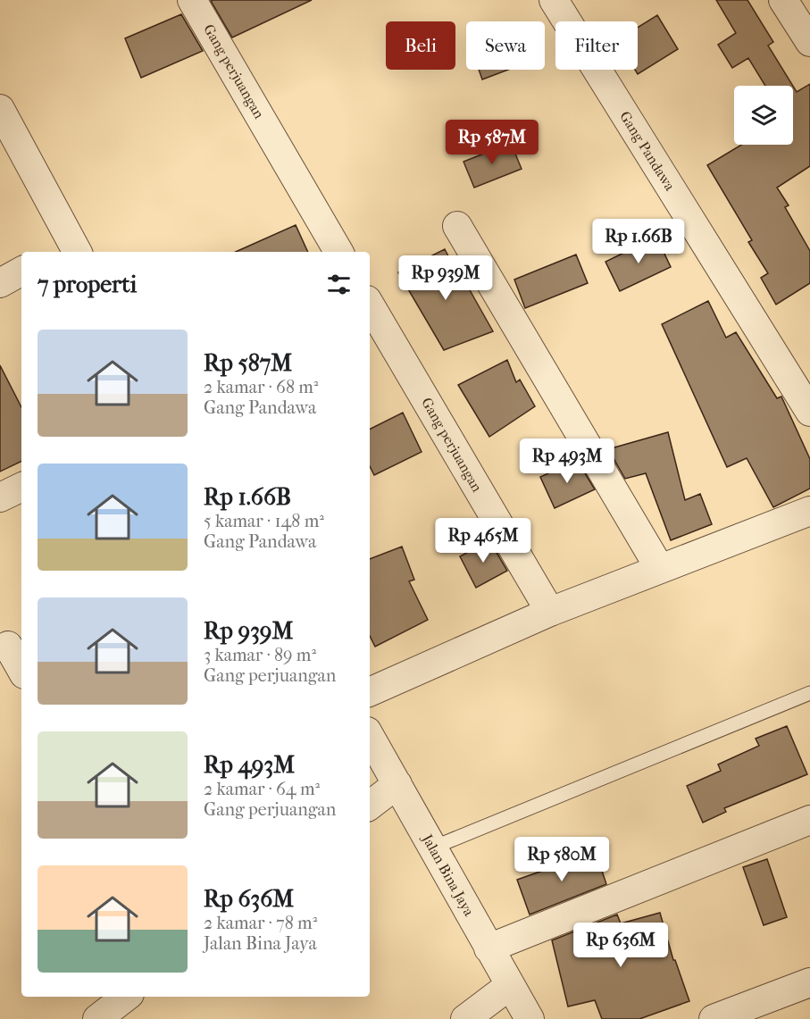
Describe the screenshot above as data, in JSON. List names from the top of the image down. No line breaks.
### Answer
{"streets":{"street":["Gang perjuangan","Gang Pandawa","Jalan Bina Jaya"]},"page":{"chip":["Beli","Sewa","Filter"],"price":["Rp 587M","Rp 1.66B","Rp 939M","Rp 493M","Rp 465M","Rp 580M","Rp 636M"],"heading":"7 properti","list":[{"name":"Rp 587M","note":"2 kamar · 68 m² · Gang Pandawa"},{"name":"Rp 1.66B","note":"5 kamar · 148 m² · Gang Pandawa"},{"name":"Rp 939M","note":"3 kamar · 89 m² · Gang perjuangan"},{"name":"Rp 493M","note":"2 kamar · 64 m² · Gang perjuangan"},{"name":"Rp 636M","note":"2 kamar · 78 m² · Jalan Bina Jaya"}]}}
